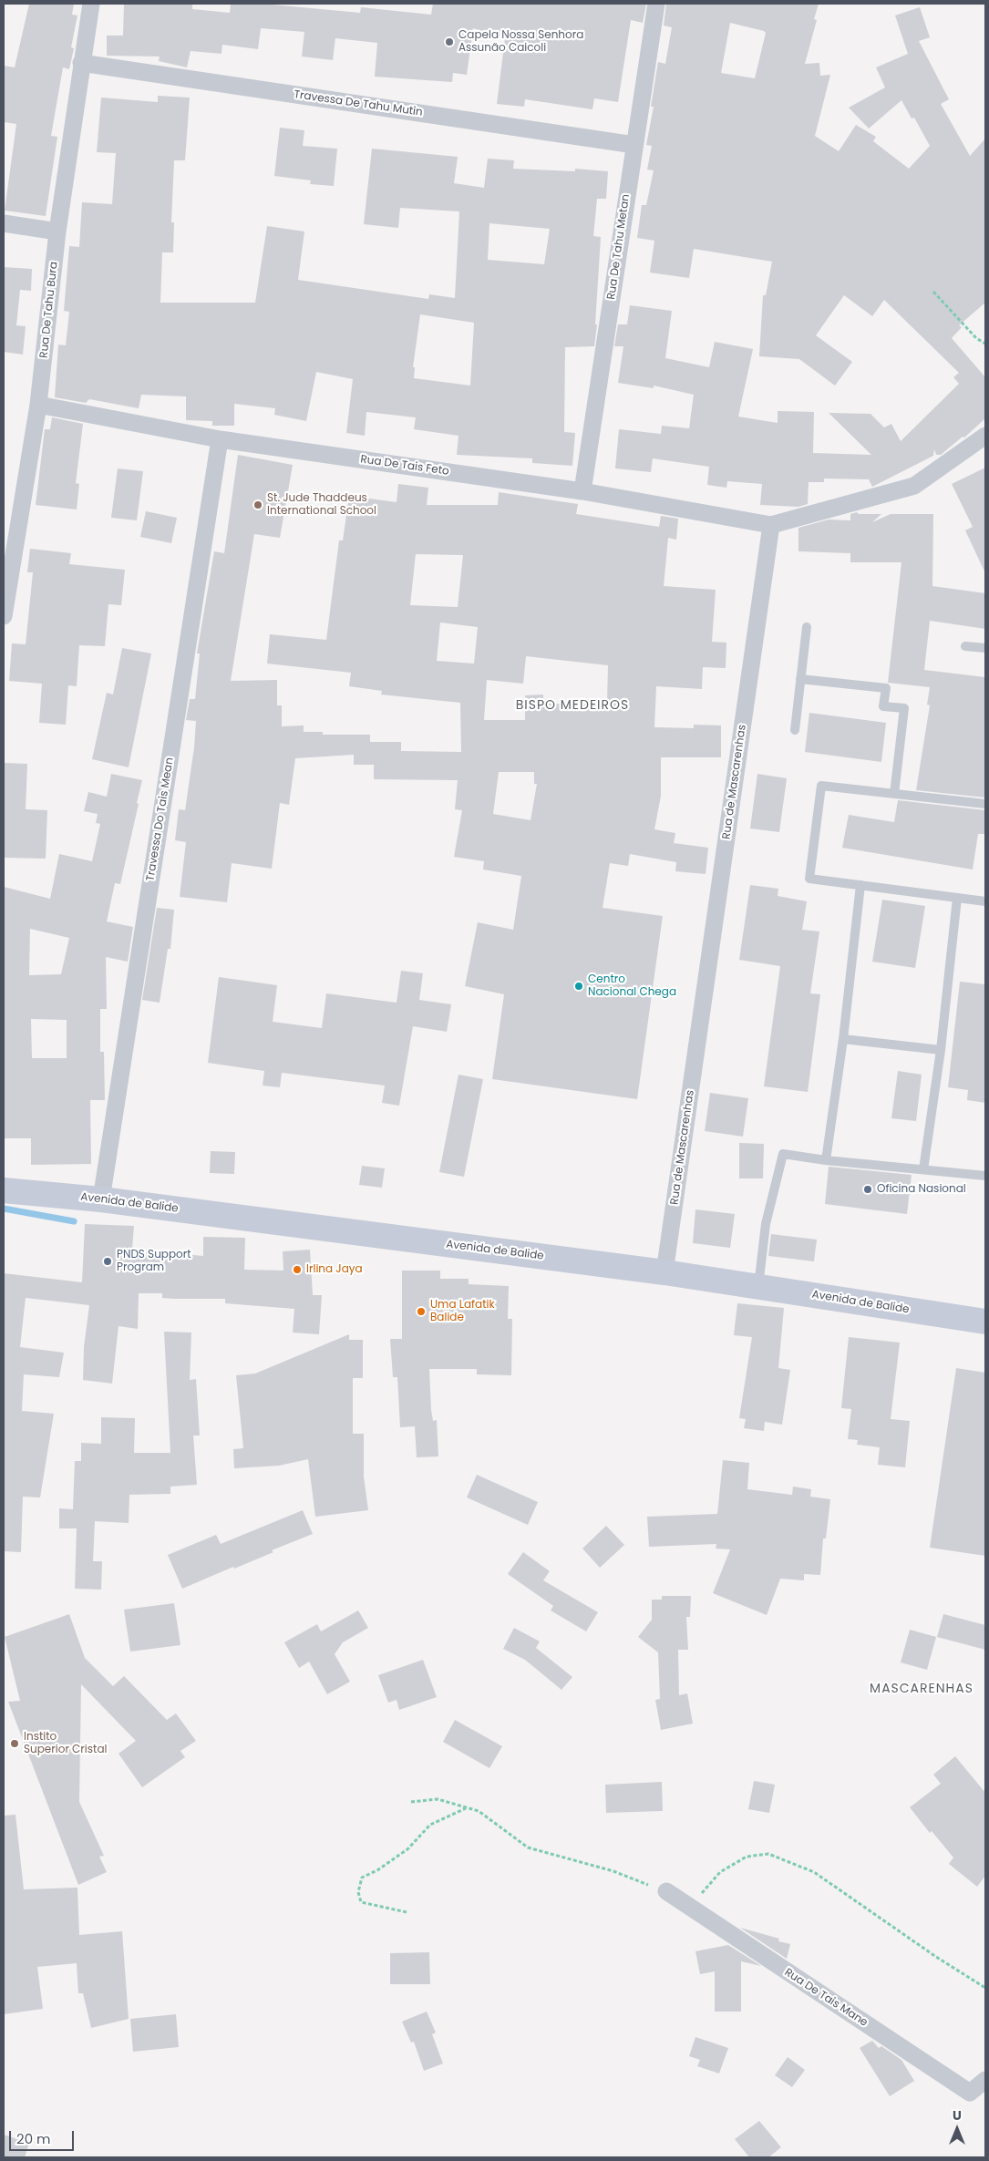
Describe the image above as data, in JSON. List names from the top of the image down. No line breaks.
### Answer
{"streets":{"main road":["Avenida de Balide"],"street":["Travessa De Tahu Mutin","Rua De Tahu Metan","Rua De Tahu Bura","Rua De Tais Feto","Rua de Mascarenhas","Travessa Do Tais Mean","Rua De Tais Mane"]},"crossings":[["Travessa De Tahu Mutin","Rua De Tahu Metan"],["Travessa De Tahu Mutin","Rua De Tahu Bura"],["Rua De Tahu Metan","Rua De Tais Feto"],["Rua De Tahu Bura","Rua De Tais Feto"],["Rua De Tais Feto","Rua de Mascarenhas"],["Rua De Tais Feto","Travessa Do Tais Mean"],["Rua de Mascarenhas","Avenida de Balide"],["Travessa Do Tais Mean","Avenida de Balide"]],"districts":["BISPO MEDEIROS","MASCARENHAS"],"places":["Capela Nossa Senhora Assunão Caicoli","St. Jude Thaddeus International School","Centro Nacional Chega","Oficina Nasional","PNDS Support Program","Irlina Jaya","Uma Lafatik Balide","Instito Superior Cristal"],"scale_bar":"20 m","north":"top"}
